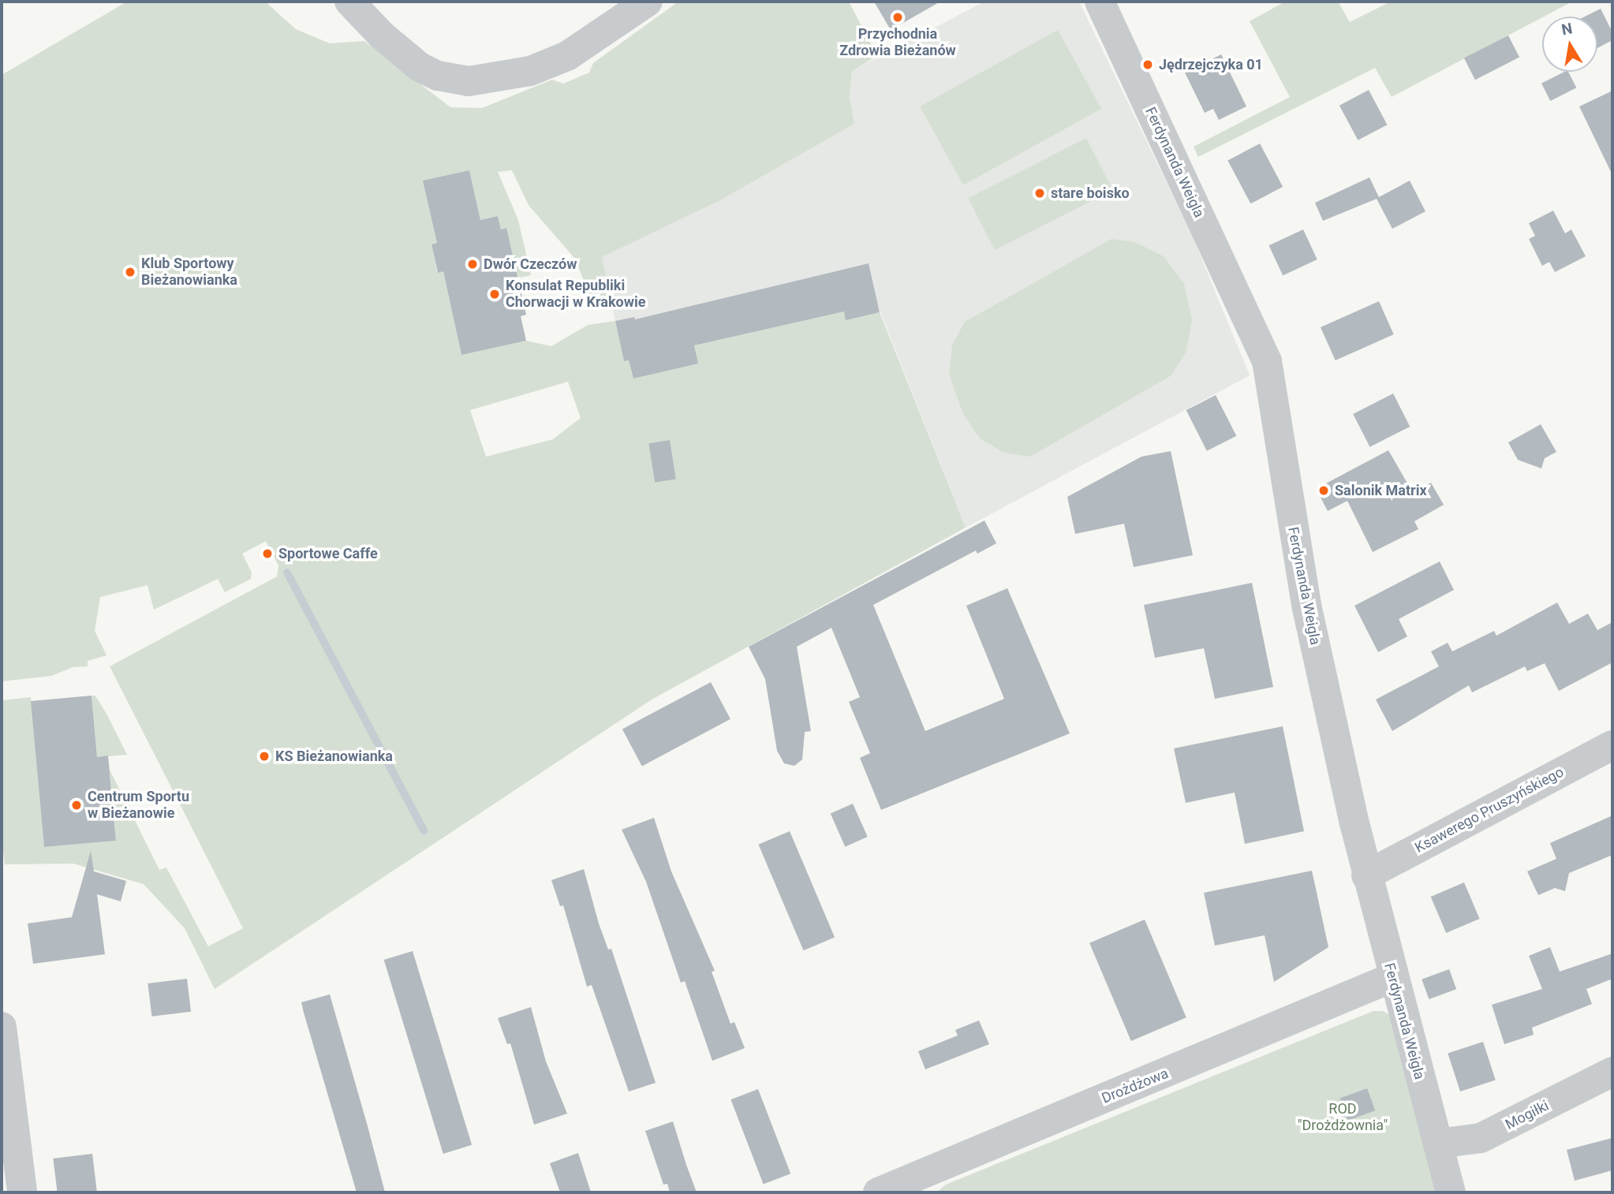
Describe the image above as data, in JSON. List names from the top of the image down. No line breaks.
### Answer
{"streets":{"street":["Ferdynanda Weigla","Ksawerego Pruszyńskiego","Drożdżowa","Mogiłki"]},"crossings":[["Ferdynanda Weigla","Ksawerego Pruszyńskiego"],["Ferdynanda Weigla","Drożdżowa"],["Ferdynanda Weigla","Mogiłki"]],"parks":["ROD \"Drożdżownia\""],"places":["Przychodnia Zdrowia Bieżanów","Jędrzejczyka 01","stare boisko","Dwór Czeczów","Klub Sportowy Bieżanowianka","Konsulat Republiki Chorwacji w Krakowie","Salonik Matrix","Sportowe Caffe","KS Bieżanowianka","Centrum Sportu w Bieżanowie"],"north":"top"}
